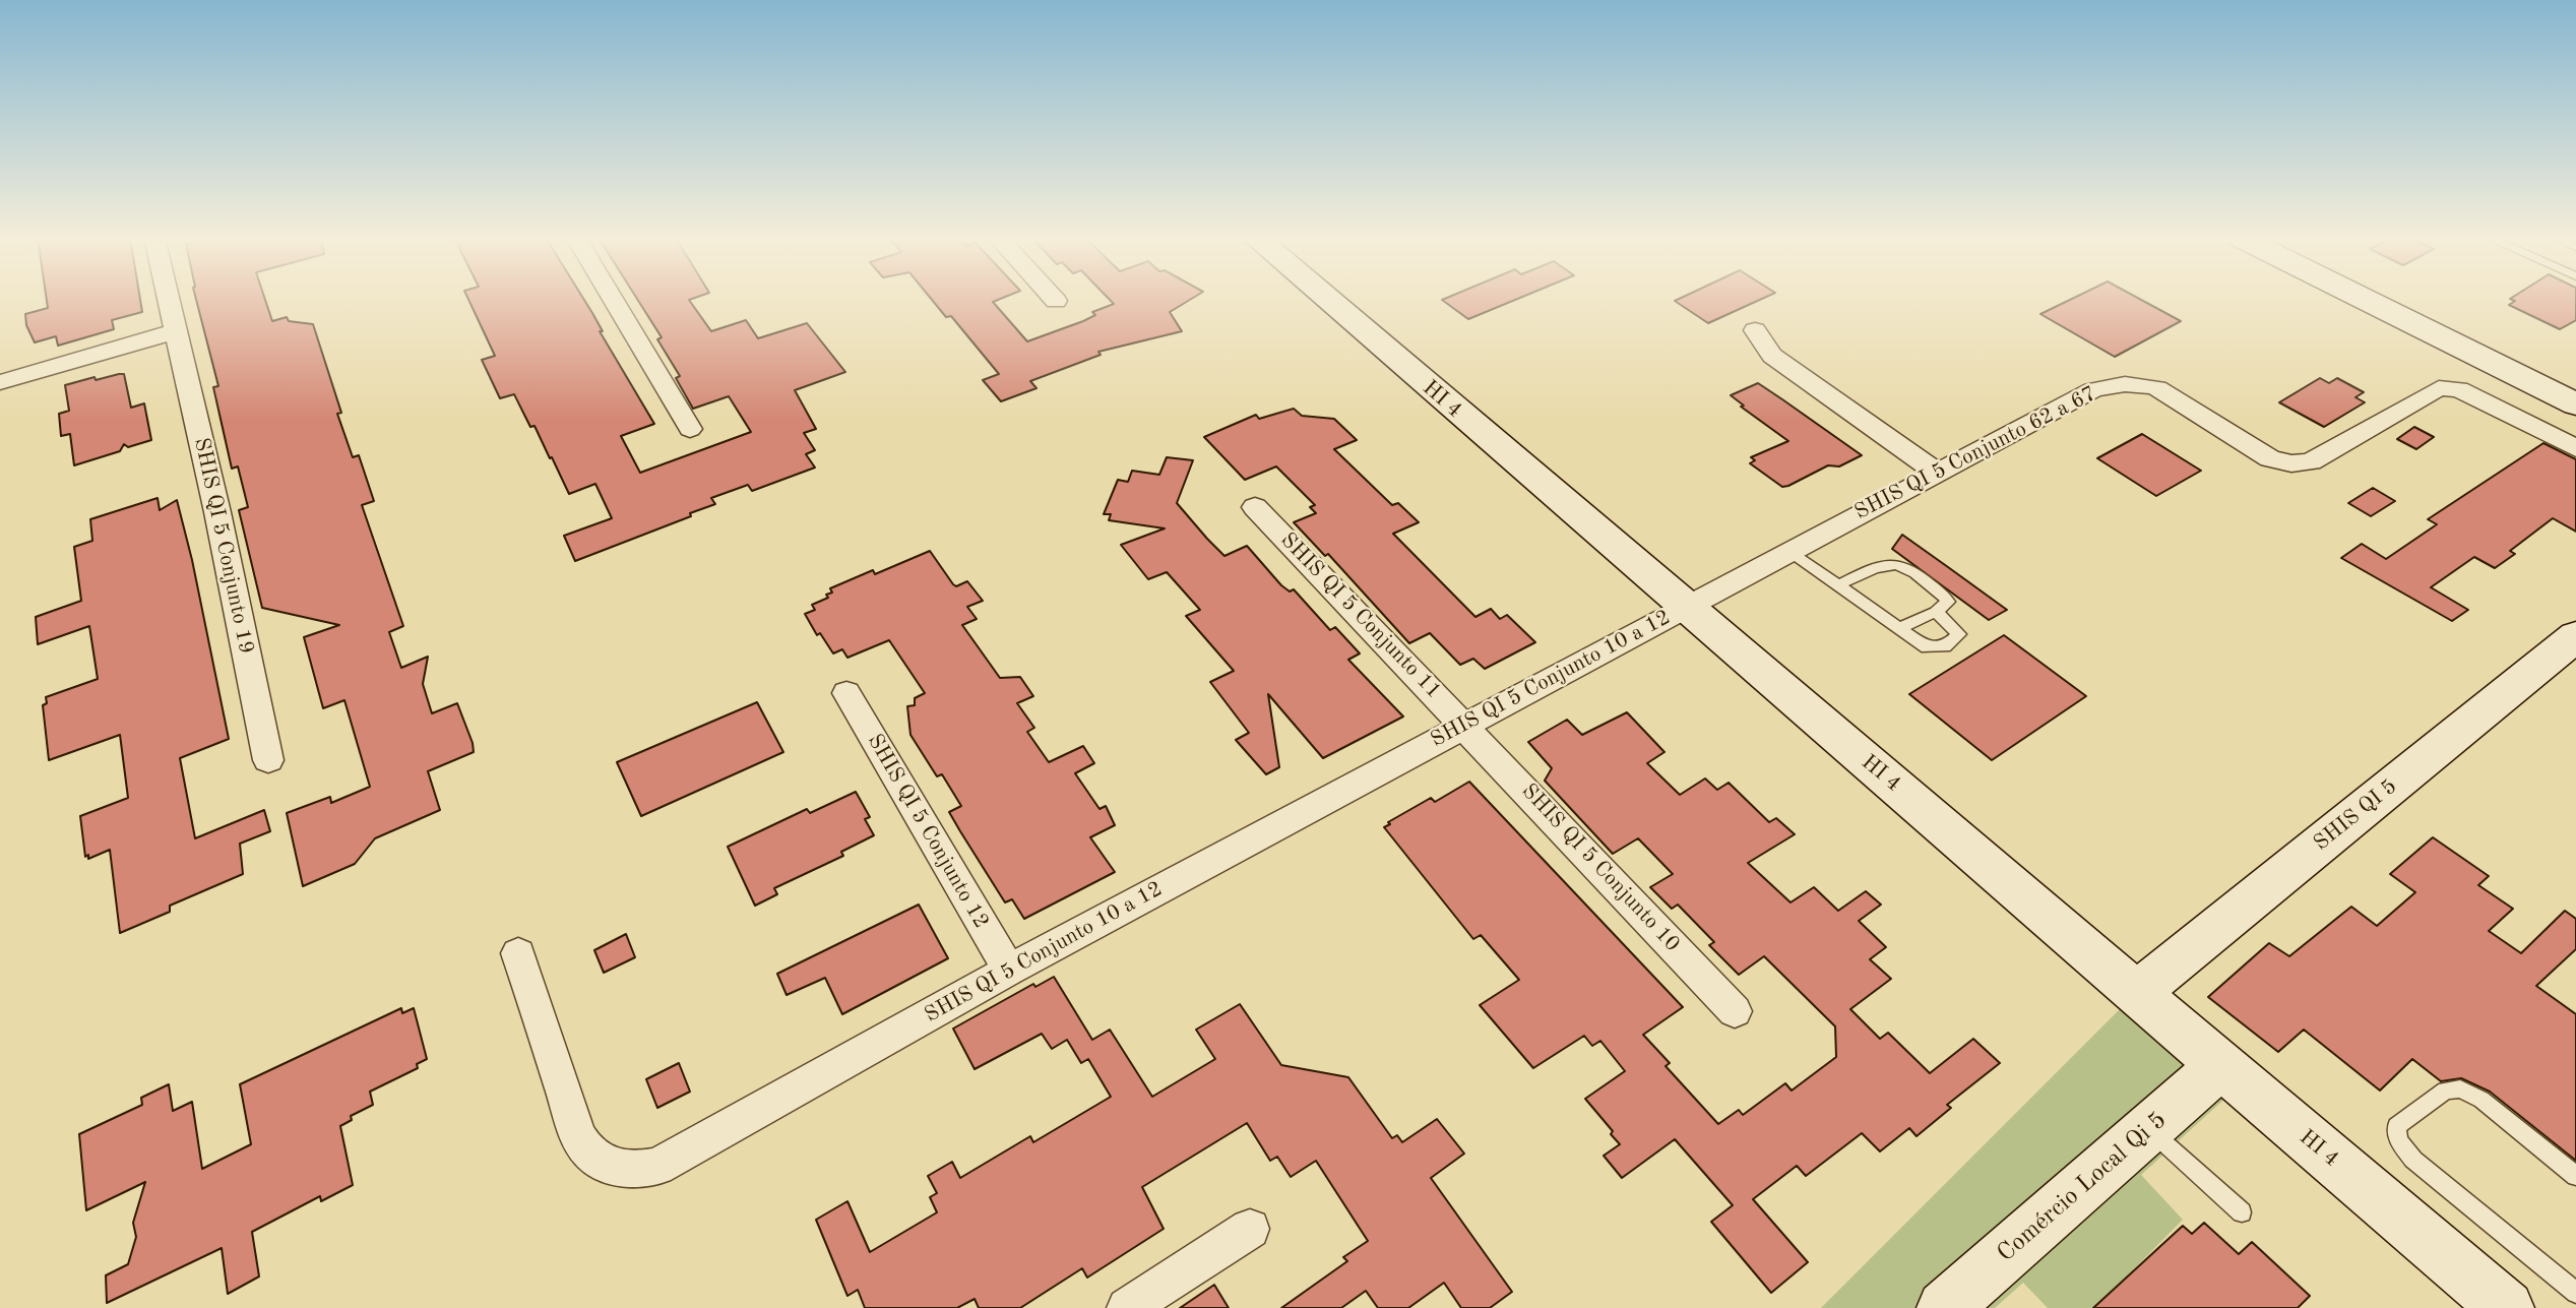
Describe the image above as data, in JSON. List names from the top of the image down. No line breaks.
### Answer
{"streets":{"street":["HI 4","SHIS QI 5 Conjunto 62 a 67","SHIS QI 5 Conjunto 19","SHIS QI 5 Conjunto 11","SHIS QI 5 Conjunto 10 a 12","SHIS QI 5","SHIS QI 5 Conjunto 12","SHIS QI 5 Conjunto 10","Comércio Local Qi 5"]},"crossings":[["HI 4","SHIS QI 5 Conjunto 62 a 67"],["HI 4","SHIS QI 5 Conjunto 10 a 12"],["HI 4","SHIS QI 5"],["HI 4","Comércio Local Qi 5"],["SHIS QI 5 Conjunto 62 a 67","SHIS QI 5 Conjunto 10 a 12"],["SHIS QI 5 Conjunto 11","SHIS QI 5 Conjunto 10 a 12"],["SHIS QI 5 Conjunto 11","SHIS QI 5 Conjunto 10"],["SHIS QI 5 Conjunto 10 a 12","SHIS QI 5 Conjunto 12"],["SHIS QI 5 Conjunto 10 a 12","SHIS QI 5 Conjunto 10"]]}
